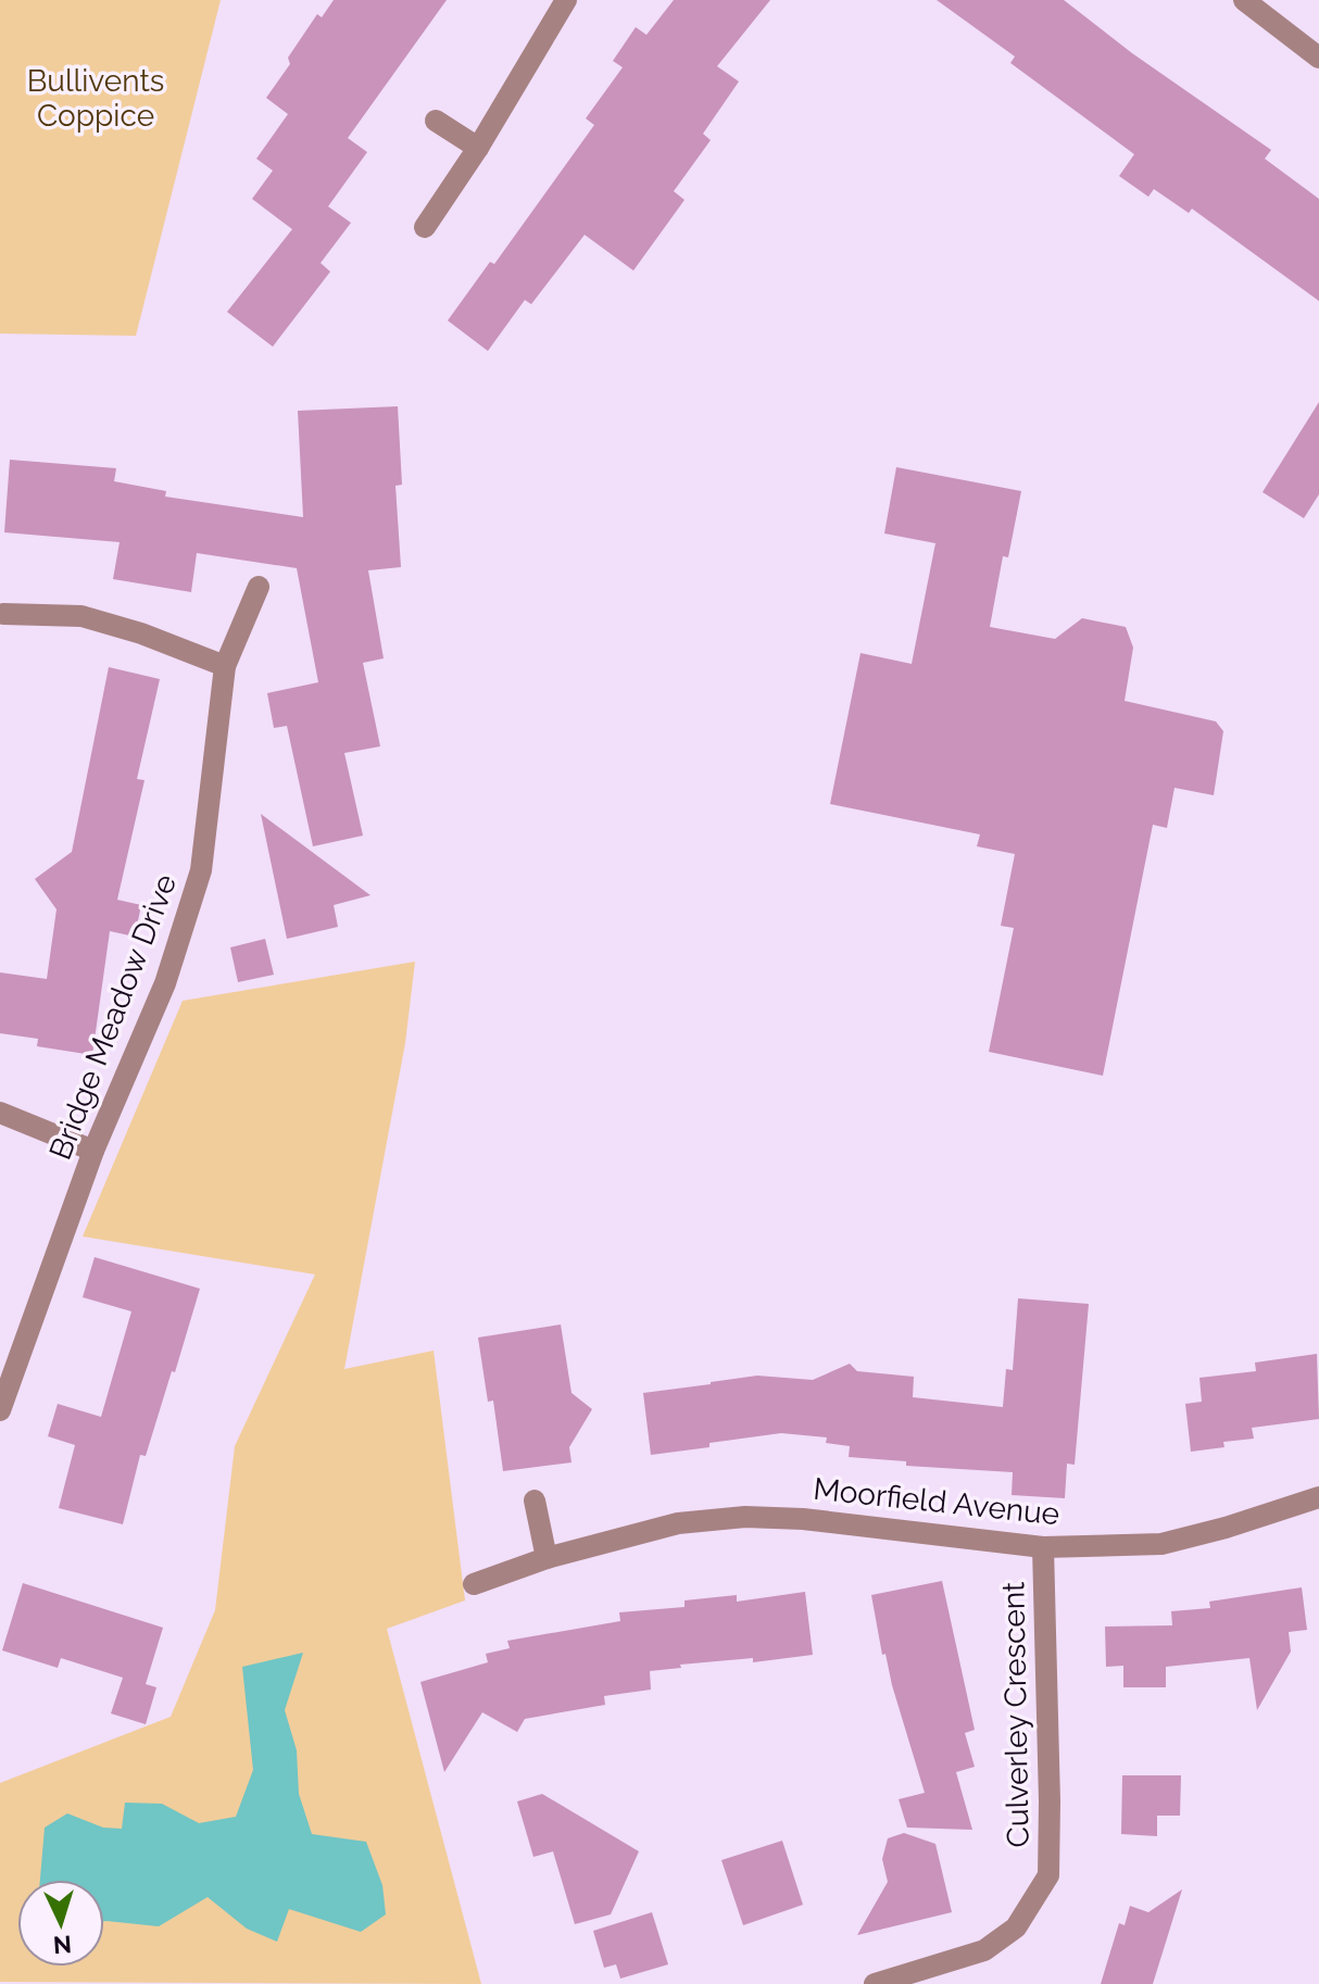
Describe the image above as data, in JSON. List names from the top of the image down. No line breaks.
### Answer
{"streets":{"street":["Bridge Meadow Drive","Moorfield Avenue","Culverley Crescent"]},"crossings":[["Moorfield Avenue","Culverley Crescent"]],"parks":["Bullivents Coppice"],"north":"bottom"}
